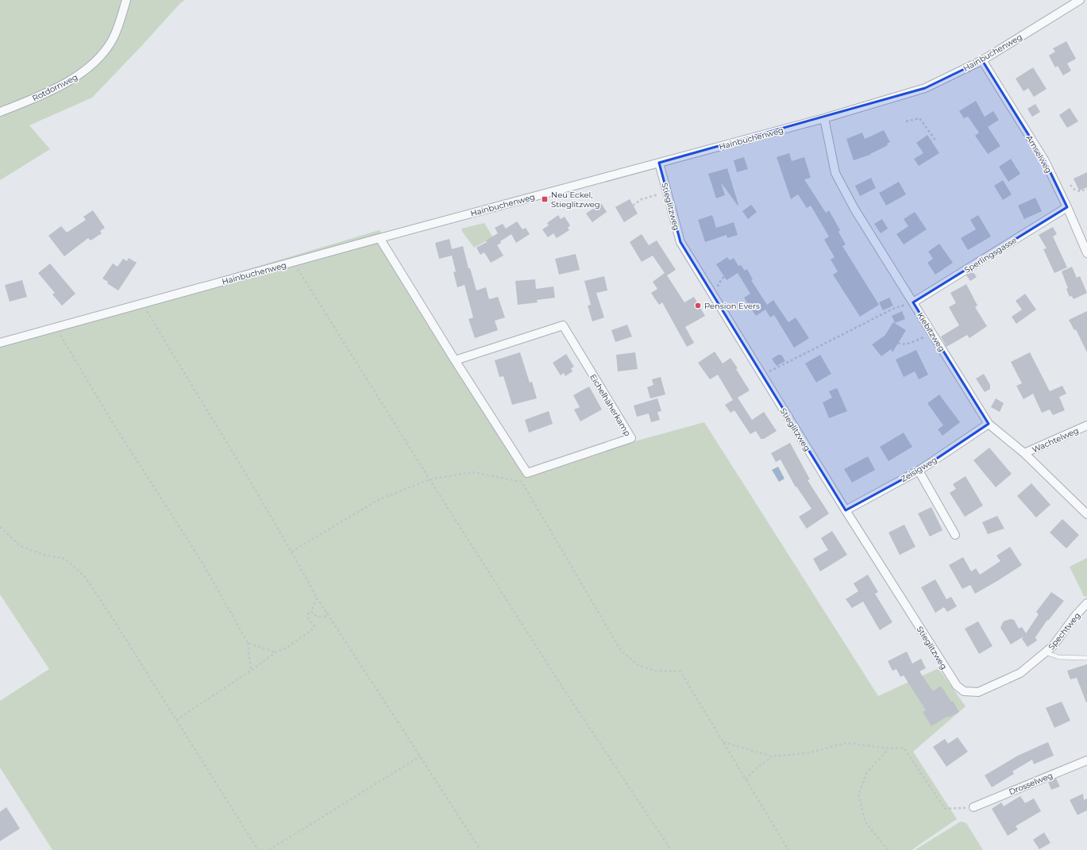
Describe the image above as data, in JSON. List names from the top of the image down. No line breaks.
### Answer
{"streets":{"street":["Hainbuchenweg","Rotdornweg","Amselweg","Stieglitzweg","Sperlingsgasse","Kiebitzweg","Eichelhäherkamp","Wachtelweg","Zeisigweg","Spechtweg","Drosselweg"]},"crossings":[["Hainbuchenweg","Amselweg"],["Hainbuchenweg","Stieglitzweg"],["Hainbuchenweg","Kiebitzweg"],["Hainbuchenweg","Eichelhäherkamp"],["Amselweg","Sperlingsgasse"],["Stieglitzweg","Zeisigweg"],["Stieglitzweg","Spechtweg"],["Sperlingsgasse","Kiebitzweg"],["Kiebitzweg","Wachtelweg"],["Kiebitzweg","Zeisigweg"]],"places":{"transit":["Neu Eckel, Stieglitzweg"],"other":["Pension Evers"]}}
